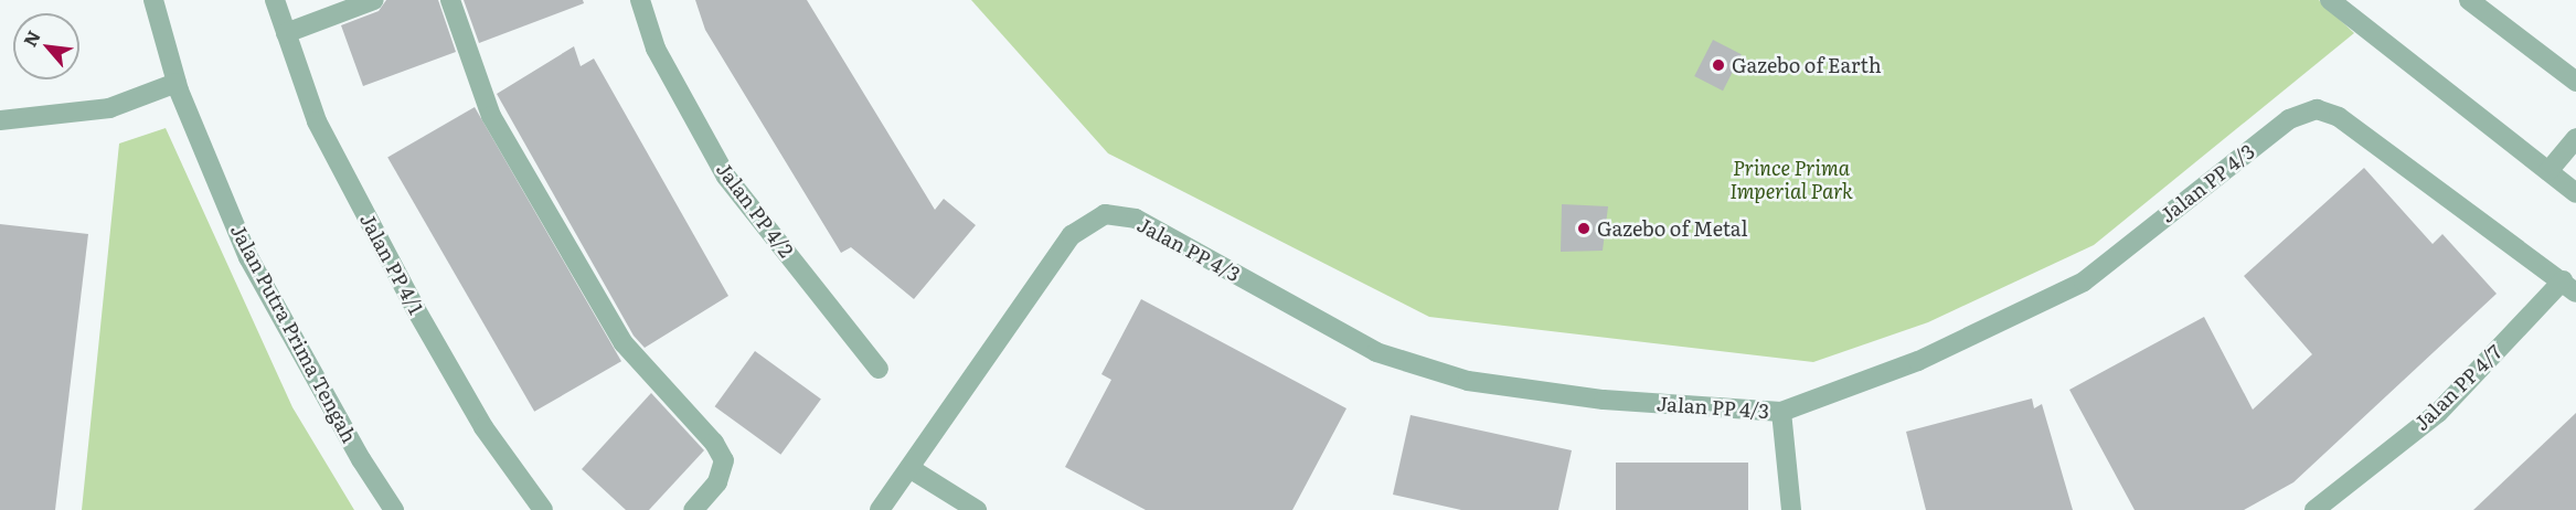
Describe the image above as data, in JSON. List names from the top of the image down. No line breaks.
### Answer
{"streets":{"street":["Jalan PP 4/3","Jalan PP 4/2","Jalan PP 4/1","Jalan Putra Prima Tengah","Jalan PP 4/7"]},"crossings":[["Jalan PP 4/3","Jalan PP 4/7"]],"parks":["Prince Prima Imperial Park"],"places":["Gazebo of Earth","Gazebo of Metal"],"north":"top left"}
